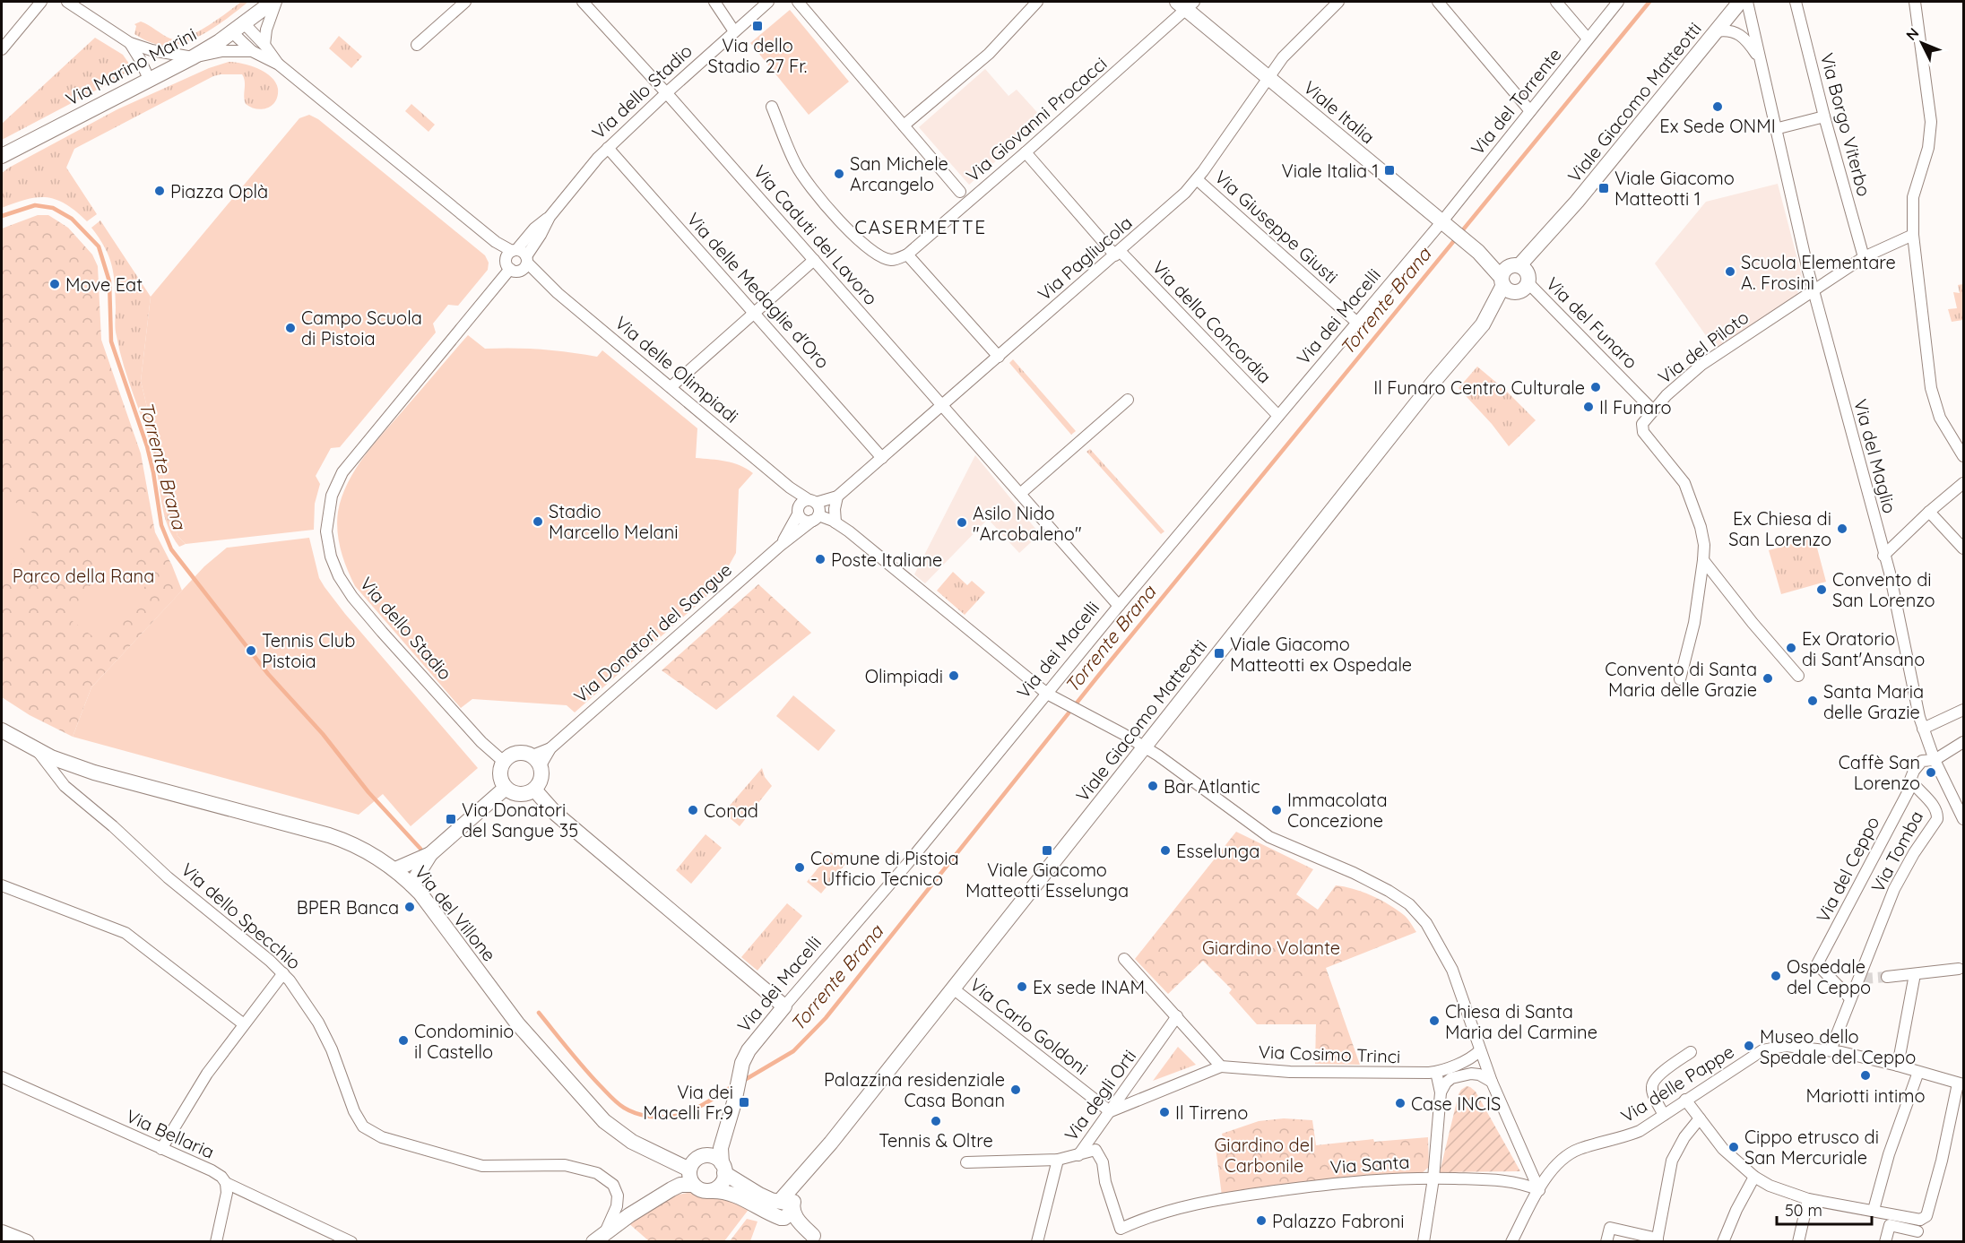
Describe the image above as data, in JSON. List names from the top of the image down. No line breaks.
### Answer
{"streets":{"street":["Via Marino Marini","Via dello Stadio","Via del Torrente","Viale Giacomo Matteotti","Viale Italia","Via Giovanni Procacci","Via Borgo Viterbo","Via Giuseppe Giusti","Via Caduti del Lavoro","Via Pagliucola","Via delle Medaglie d'Oro","Via dei Macelli","Via della Concordia","Via del Funaro","Via del Piloto","Via delle Olimpiadi","Via del Maglio","Via Donatori del Sangue","Via Tomba","Via del Ceppo","Via del Villone","Via dello Specchio","Via Carlo Goldoni","Via Cosimo Trinci","Via delle Pappe","Via degli Orti","Via Bellaria","Via Santa"]},"crossings":[["Via dello Stadio","Via Caduti del Lavoro"],["Via dello Stadio","Via delle Medaglie d'Oro"],["Via dello Stadio","Via delle Olimpiadi"],["Via dello Stadio","Via Donatori del Sangue"],["Via del Torrente","Viale Italia"],["Via del Torrente","Via dei Macelli"],["Viale Giacomo Matteotti","Viale Italia"],["Viale Giacomo Matteotti","Via del Funaro"],["Viale Giacomo Matteotti","Via Carlo Goldoni"],["Viale Italia","Via Giovanni Procacci"],["Viale Italia","Via Pagliucola"],["Viale Italia","Via dei Macelli"],["Viale Italia","Via del Funaro"],["Via Giovanni Procacci","Via della Concordia"],["Via Borgo Viterbo","Via del Piloto"],["Via Giuseppe Giusti","Via Pagliucola"],["Via Giuseppe Giusti","Via dei Macelli"],["Via Caduti del Lavoro","Via Pagliucola"],["Via Caduti del Lavoro","Via dei Macelli"],["Via Pagliucola","Via delle Medaglie d'Oro"],["Via Pagliucola","Via della Concordia"],["Via Pagliucola","Via delle Olimpiadi"],["Via Pagliucola","Via Donatori del Sangue"],["Via dei Macelli","Via della Concordia"],["Via dei Macelli","Via del Villone"],["Via dei Macelli","Via dello Specchio"],["Via del Funaro","Via del Piloto"],["Via del Piloto","Via del Maglio"],["Via delle Olimpiadi","Via Donatori del Sangue"],["Via del Maglio","Via Tomba"],["Via Tomba","Via del Ceppo"],["Via del Villone","Via dello Specchio"],["Via Carlo Goldoni","Via Cosimo Trinci"],["Via Carlo Goldoni","Via degli Orti"],["Via Cosimo Trinci","Via degli Orti"],["Via delle Pappe","Via Santa"],["Via degli Orti","Via Santa"]],"districts":["CASERMETTE"],"water":["Torrente Brana"],"parks":["Parco della Rana","Giardino Volante","Giardino del Carbonile"],"places":{"transit":["Via dello Stadio 27 Fr.","Viale Italia 1","Viale Giacomo Matteotti 1","Viale Giacomo Matteotti ex Ospedale","Via Donatori del Sangue 35","Viale Giacomo Matteotti Esselunga","Via dei Macelli Fr.9"],"other":["Ex Sede ONMI","San Michele Arcangelo","Piazza Oplà","Scuola Elementare A. Frosini","Move Eat","Campo Scuola di Pistoia","Il Funaro Centro Culturale","Il Funaro","Stadio Marcello Melani","Asilo Nido \"Arcobaleno\"","Ex Chiesa di San Lorenzo","Poste Italiane","Convento di San Lorenzo","Ex Oratorio di Sant'Ansano","Tennis Club Pistoia","Olimpiadi","Convento di Santa Maria delle Grazie","Santa Maria delle Grazie","Caffè San Lorenzo","Bar Atlantic","Conad","Immacolata Concezione","Esselunga","Comune di Pistoia - Ufficio Tecnico","BPER Banca","Ospedale del Ceppo","Ex sede INAM","Chiesa di Santa Maria del Carmine","Condominio il Castello","Museo dello Spedale del Ceppo","Mariotti intimo","Palazzina residenziale Casa Bonan","Case INCIS","Il Tirreno","Tennis & Oltre","Cippo etrusco di San Mercuriale","Palazzo Fabroni"]},"scale_bar":"50 m","north":"top left"}
